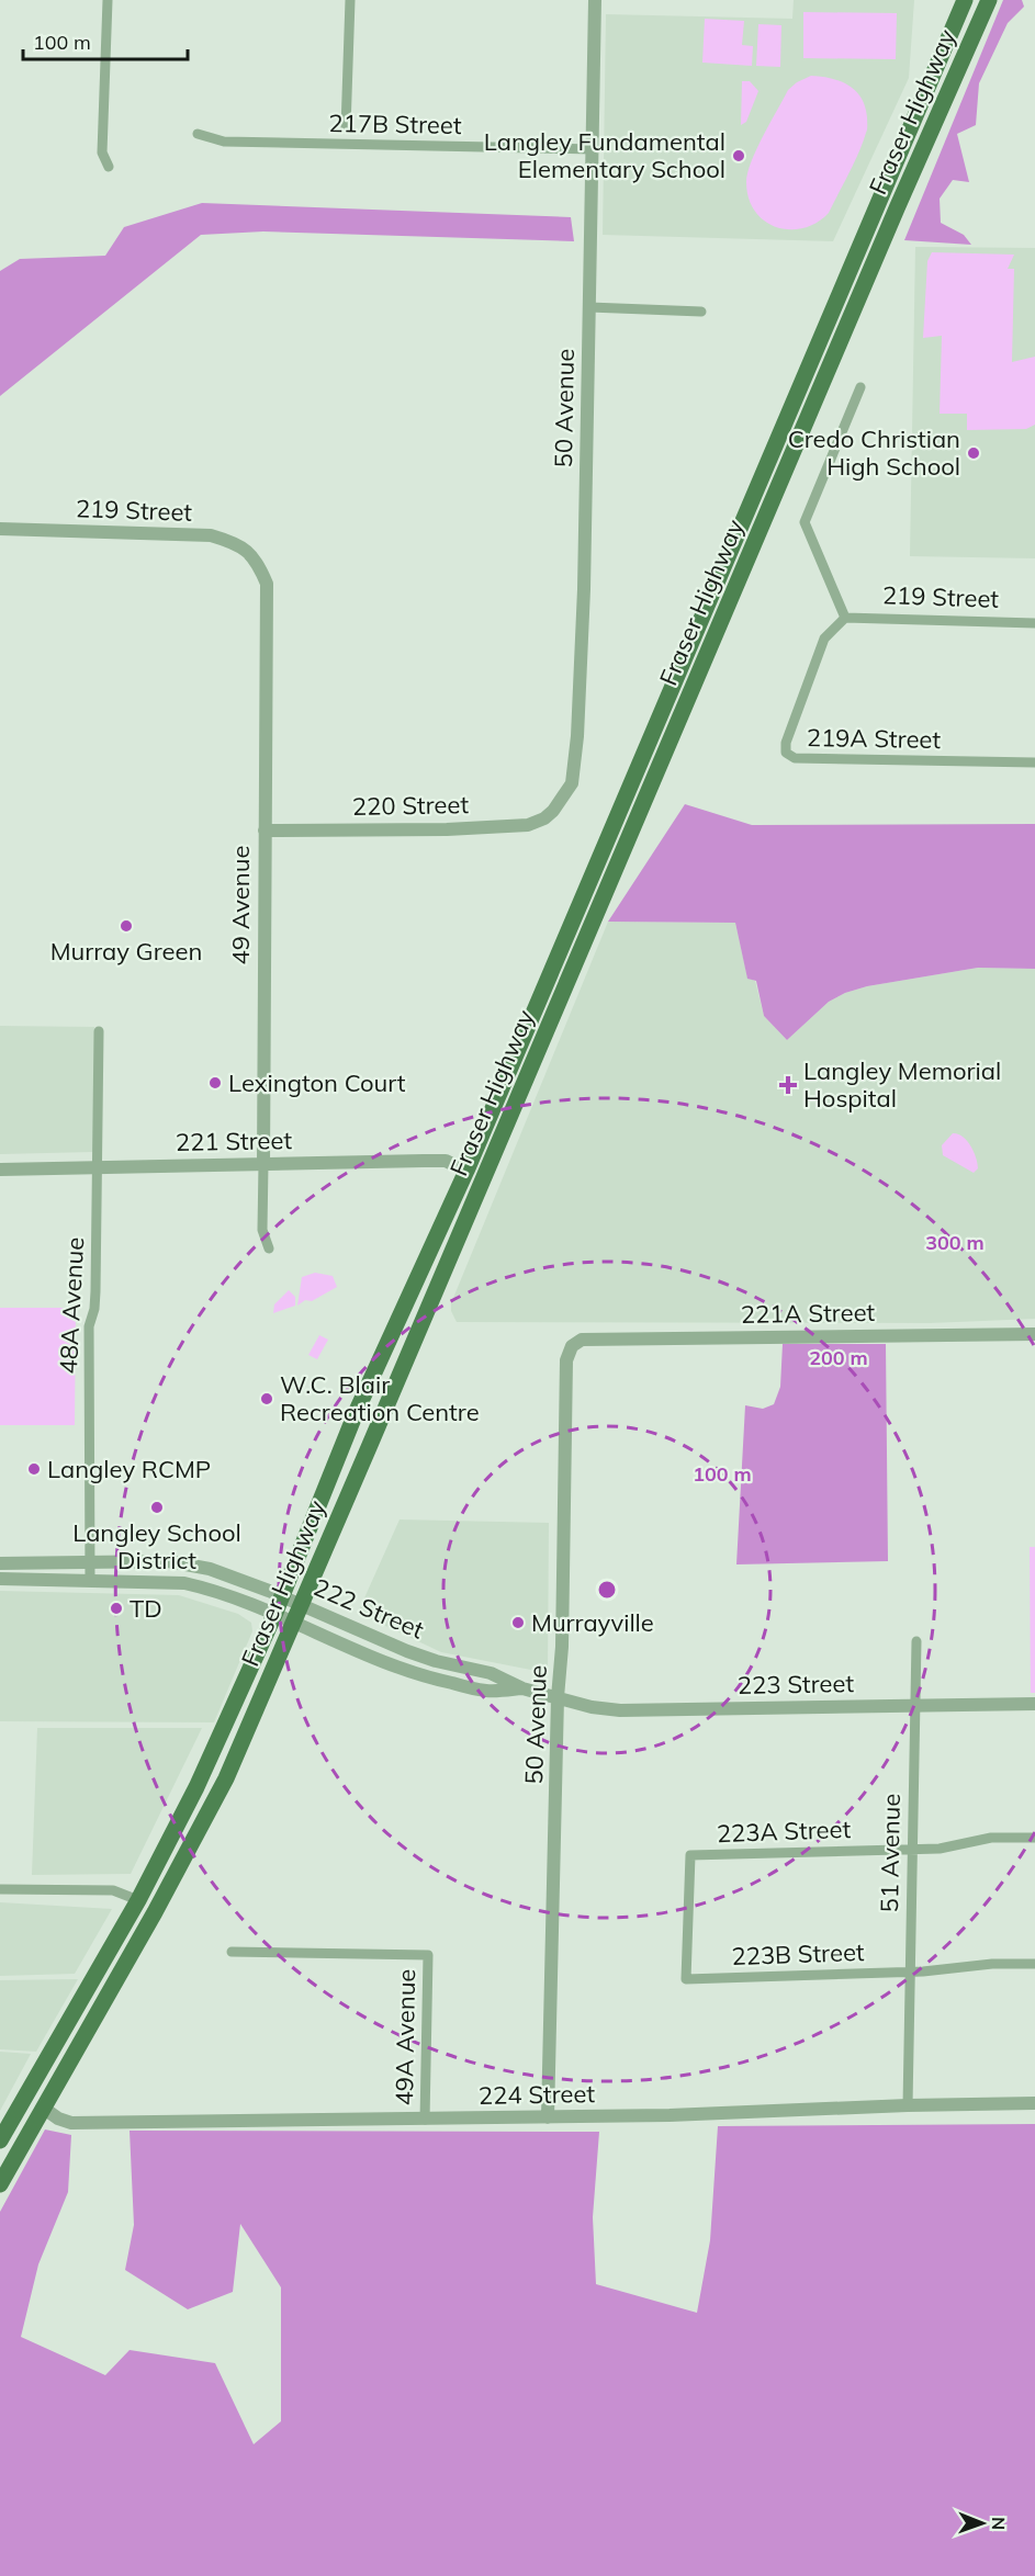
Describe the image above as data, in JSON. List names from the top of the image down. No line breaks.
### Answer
{"streets":{"main road":["Fraser Highway"],"street":["217B Street","50 Avenue","219 Street","219A Street","220 Street","49 Avenue","221 Street","48A Avenue","221A Street","222 Street","223 Street","223A Street","51 Avenue","223B Street","49A Avenue","224 Street"]},"crossings":[["Fraser Highway","221 Street"],["Fraser Highway","222 Street"],["Fraser Highway","224 Street"],["217B Street","50 Avenue"],["50 Avenue","220 Street"],["50 Avenue","221A Street"],["50 Avenue","222 Street"],["50 Avenue","223 Street"],["50 Avenue","224 Street"],["219 Street","219A Street"],["219 Street","49 Avenue"],["220 Street","49 Avenue"],["49 Avenue","221 Street"],["221 Street","48A Avenue"],["48A Avenue","222 Street"],["222 Street","223 Street"],["223 Street","51 Avenue"],["223A Street","51 Avenue"],["223A Street","223B Street"],["51 Avenue","223B Street"],["51 Avenue","224 Street"],["49A Avenue","224 Street"]],"places":{"other":["Langley Fundamental Elementary School","Credo Christian High School","Murray Green","Lexington Court","W.C. Blair Recreation Centre","Langley RCMP","Langley School District","TD","Murrayville"],"health":["Langley Memorial Hospital"]},"scale_bar":"100 m","north":"right","rings":["300 m","200 m","100 m"]}
